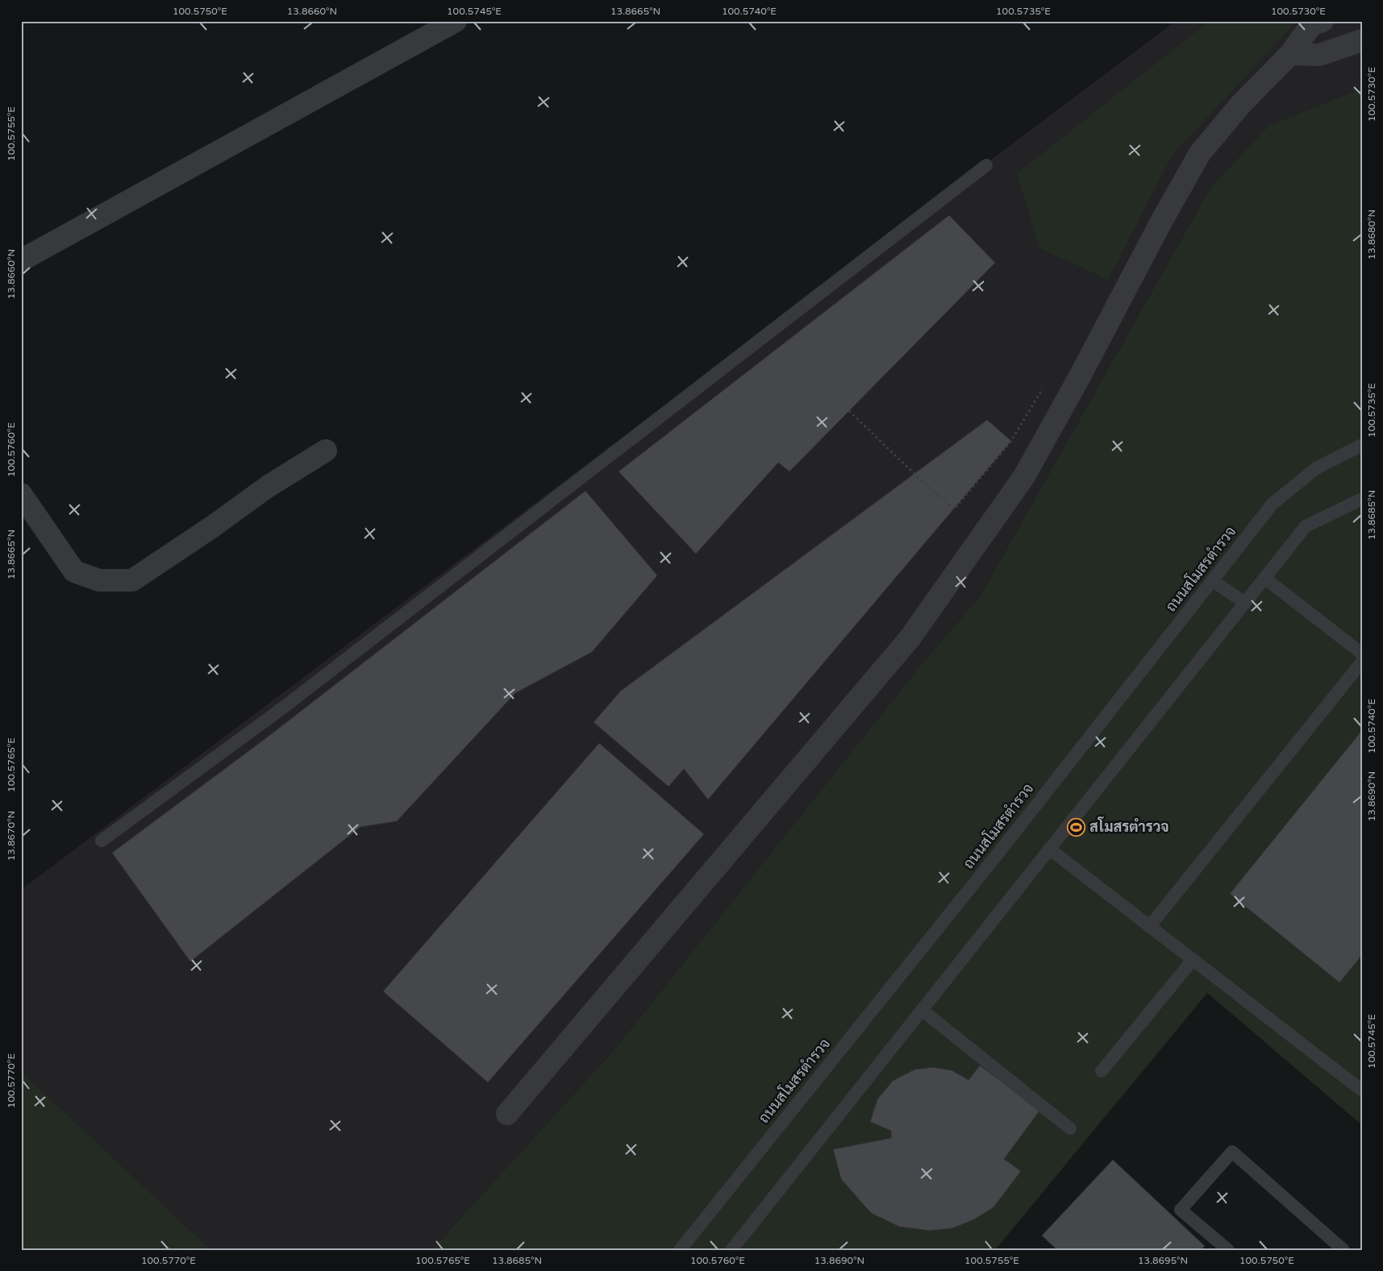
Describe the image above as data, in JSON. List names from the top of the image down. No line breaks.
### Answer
{"streets":{"lane":["ถนนสโมสรตำรวจ"]},"places":{"sports":["สโมสรตำรวจ"]},"coordinates":["100.5750°E","13.8660°N","100.5745°E","13.8665°N","100.5740°E","100.5735°E","100.5730°E","100.5755°E","13.8680°N","100.5760°E","13.8685°N","100.5765°E","13.8690°N","13.8670°N","100.5770°E","13.8695°N"]}
